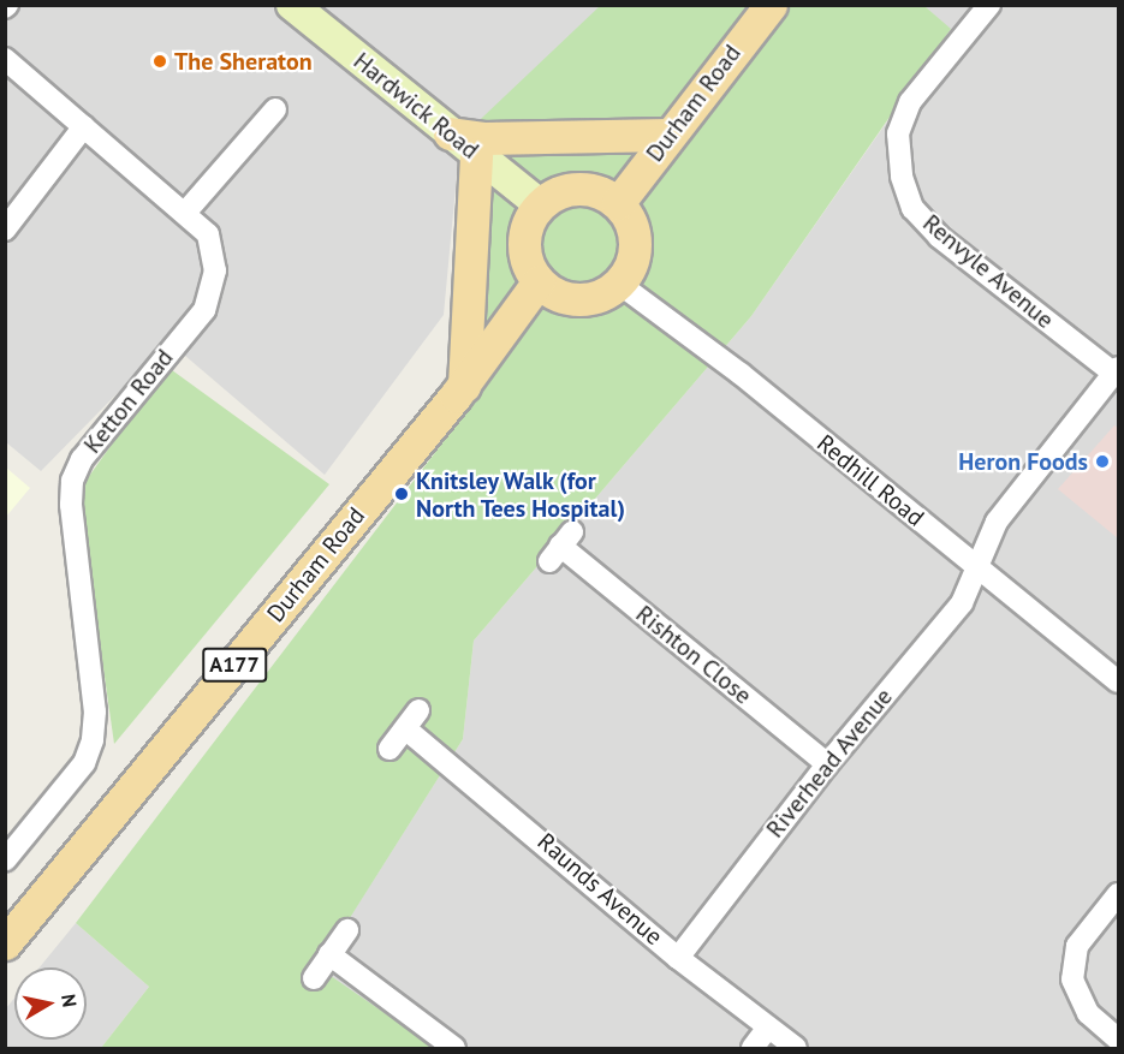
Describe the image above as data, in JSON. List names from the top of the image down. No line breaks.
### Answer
{"streets":{"main road":["Durham Road","A177"],"street":["Hardwick Road","Renvyle Avenue","Ketton Road","Redhill Road","Rishton Close","Riverhead Avenue","Raunds Avenue"]},"crossings":[["Durham Road","Hardwick Road"],["Durham Road","Redhill Road"],["Hardwick Road","Redhill Road"],["Renvyle Avenue","Riverhead Avenue"],["Redhill Road","Riverhead Avenue"],["Rishton Close","Riverhead Avenue"],["Riverhead Avenue","Raunds Avenue"]],"places":["The Sheraton","Heron Foods","Knitsley Walk (for North Tees Hospital)"],"north":"right"}
